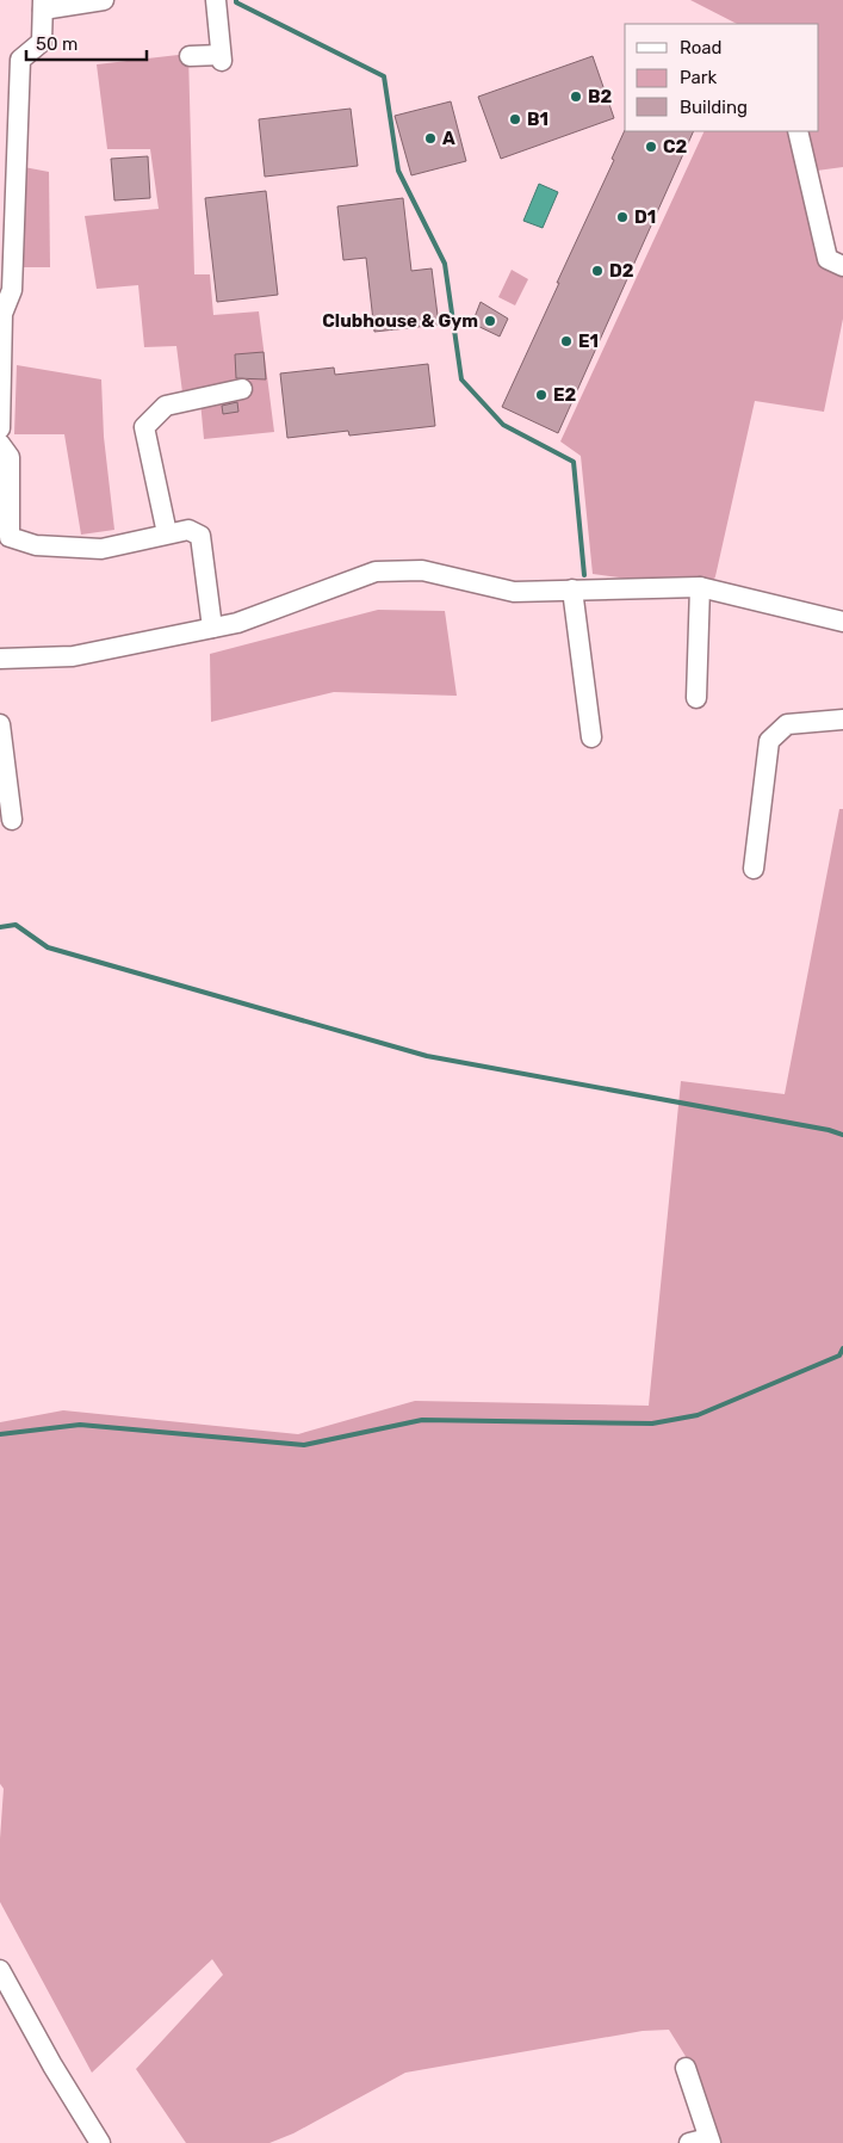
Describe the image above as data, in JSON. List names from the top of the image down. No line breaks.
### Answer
{"places":["B2","B1","A","C2","D1","D2","Clubhouse & Gym","E1","E2"],"legend":["Road","Park","Building"],"scale_bar":"50 m"}
